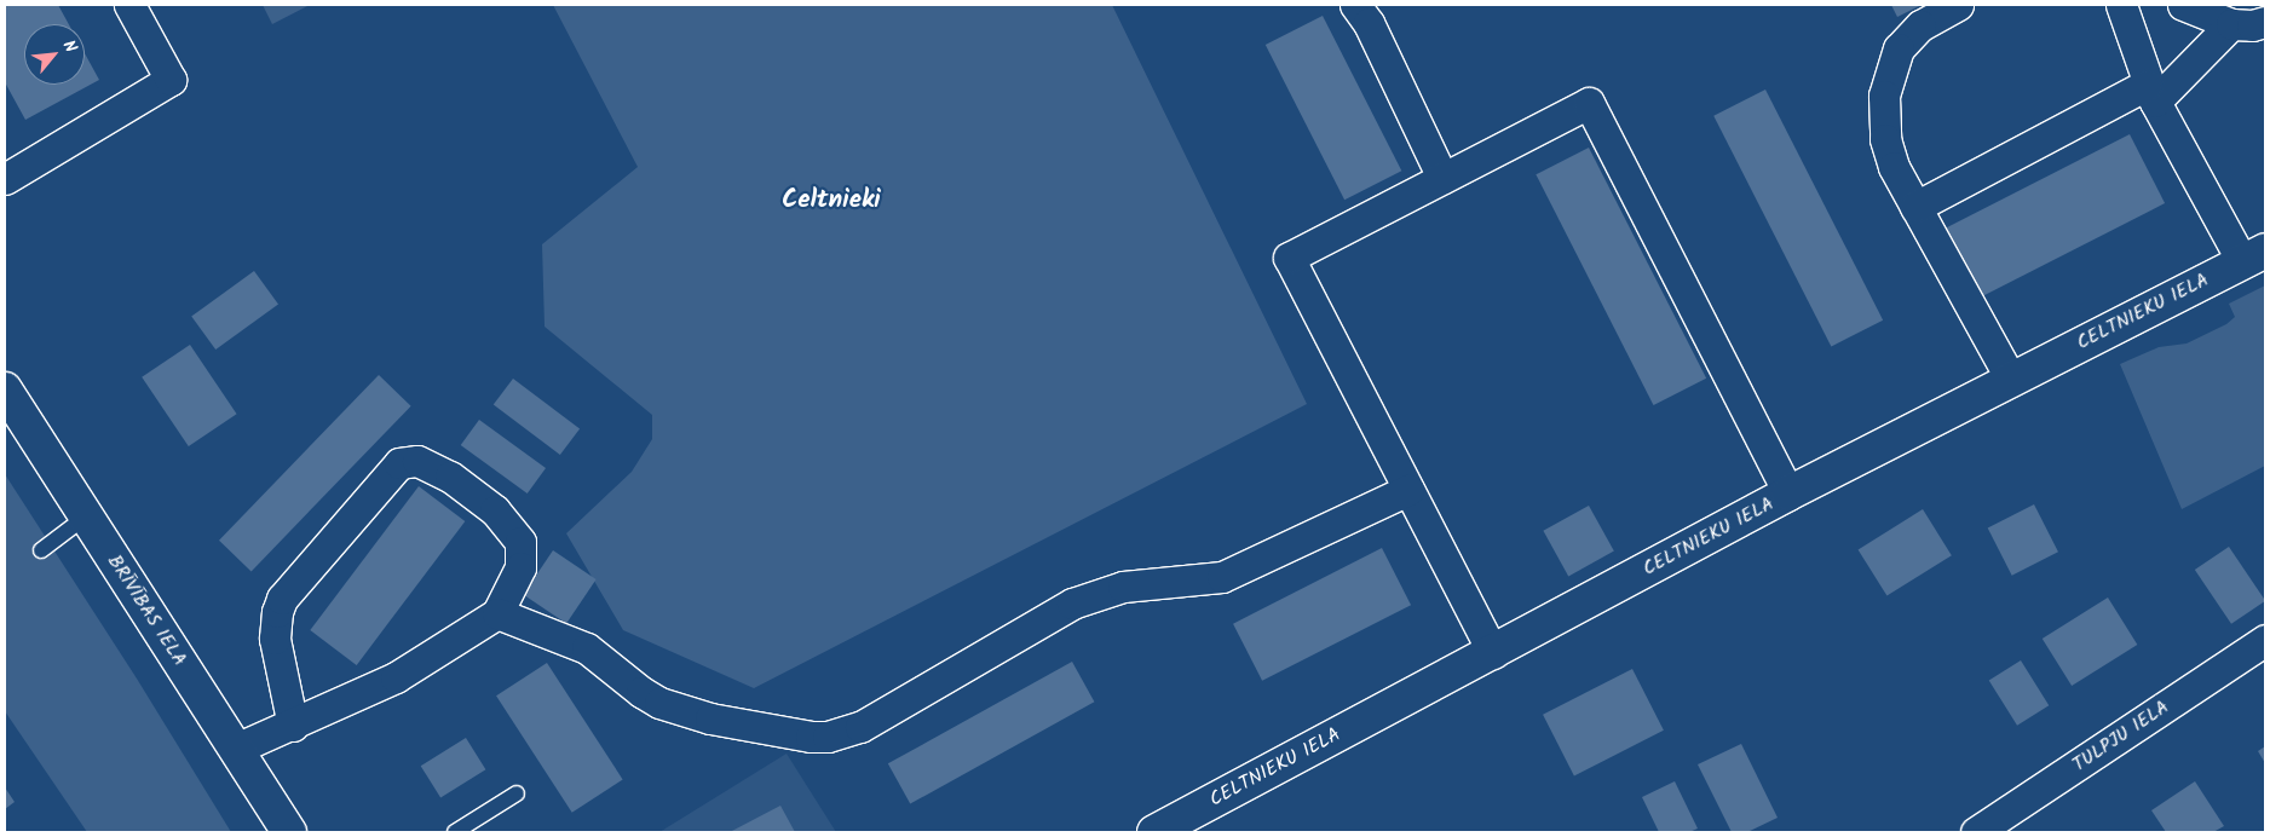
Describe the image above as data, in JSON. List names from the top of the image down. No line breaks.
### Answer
{"streets":{"street":["CELTNIEKU IELA","BRĪVĪBAS IELA","TULPJU IELA"]},"districts":["Celtnieki"],"north":"top right"}
